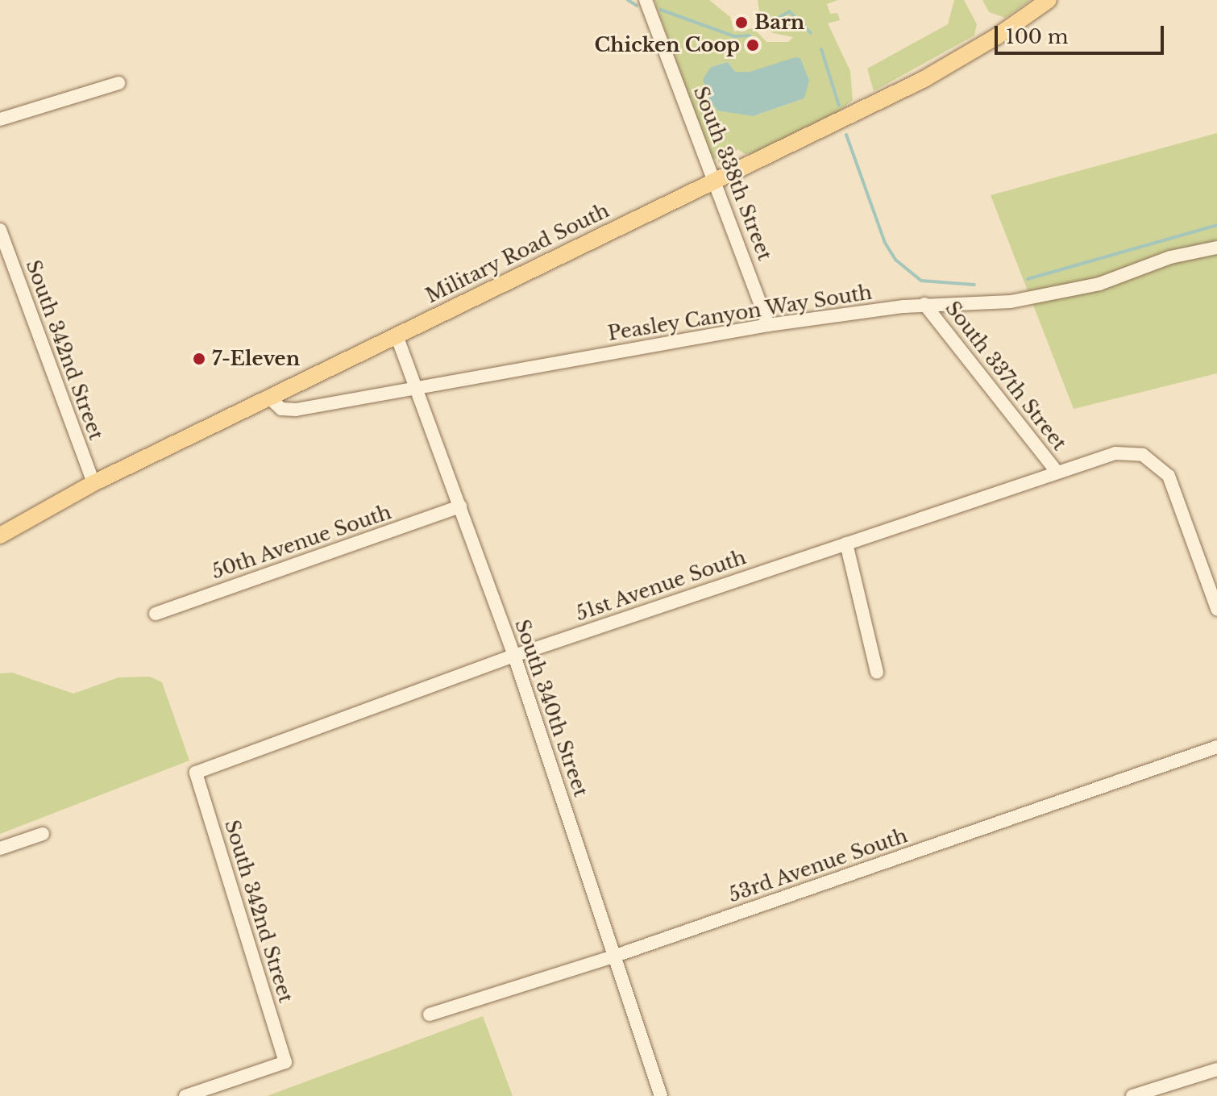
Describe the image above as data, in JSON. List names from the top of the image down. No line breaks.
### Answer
{"streets":{"main road":["Military Road South"],"street":["South 338th Street","Peasley Canyon Way South","South 342nd Street","South 337th Street","50th Avenue South","51st Avenue South","South 340th Street","53rd Avenue South"]},"crossings":[["South 338th Street","Military Road South"],["South 338th Street","Peasley Canyon Way South"],["Military Road South","Peasley Canyon Way South"],["Military Road South","South 342nd Street"],["Military Road South","South 340th Street"],["Peasley Canyon Way South","South 337th Street"],["Peasley Canyon Way South","South 340th Street"],["South 342nd Street","51st Avenue South"],["South 337th Street","51st Avenue South"],["50th Avenue South","South 340th Street"],["51st Avenue South","South 340th Street"],["South 340th Street","53rd Avenue South"]],"places":["Barn","Chicken Coop","7-Eleven"],"scale_bar":"100 m"}
